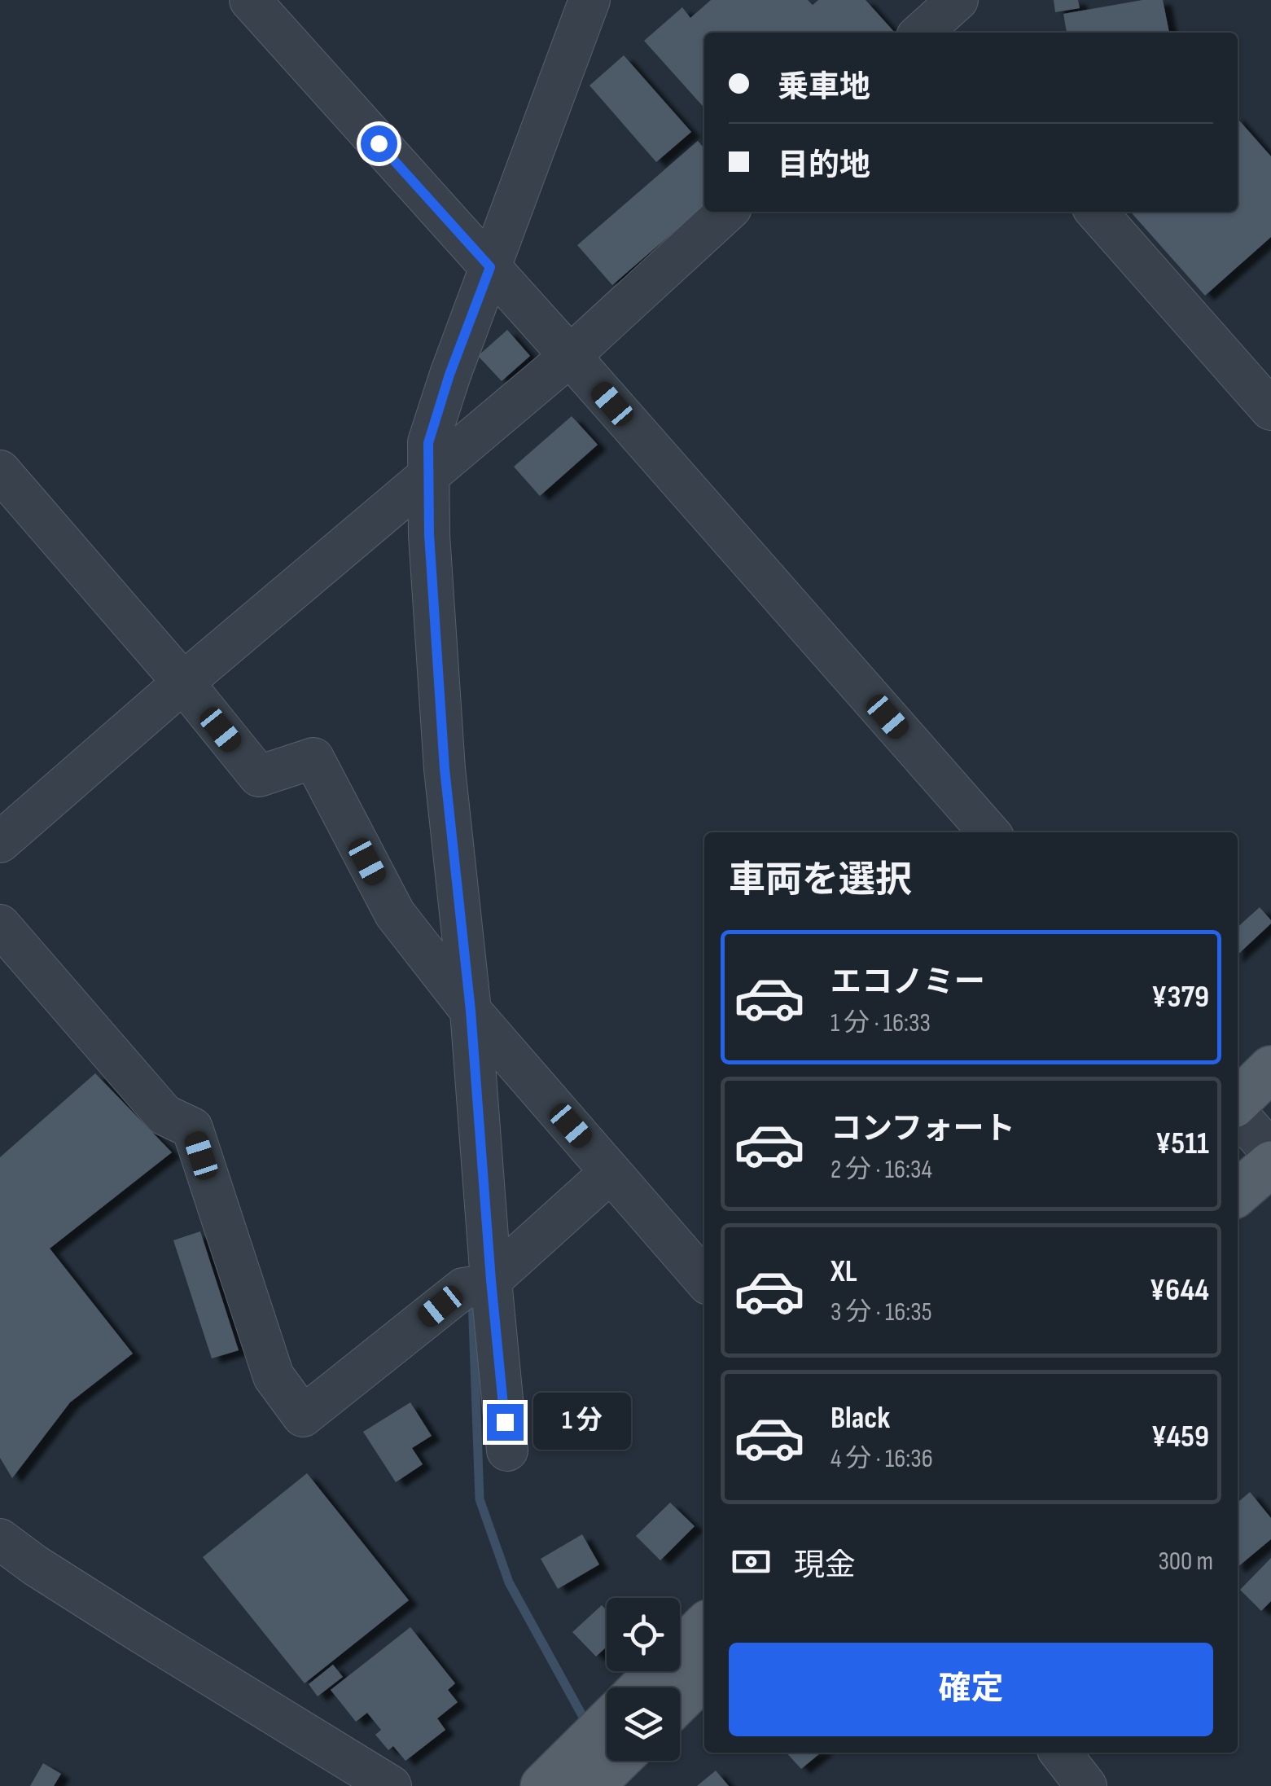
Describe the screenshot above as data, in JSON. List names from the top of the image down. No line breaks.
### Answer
{"page":{"banner":["乗車地","目的地"],"heading":"車両を選択","list":[{"name":"エコノミー","note":"1 分 · 16:33","value":"¥379"},{"name":"コンフォート","note":"2 分 · 16:34","value":"¥511"},{"name":"XL","note":"3 分 · 16:35","value":"¥644"},{"name":"Black","note":"4 分 · 16:36","value":"¥459"}],"bubble":"1 分","pay":["現金","300 m"],"buttons":"確定"}}
